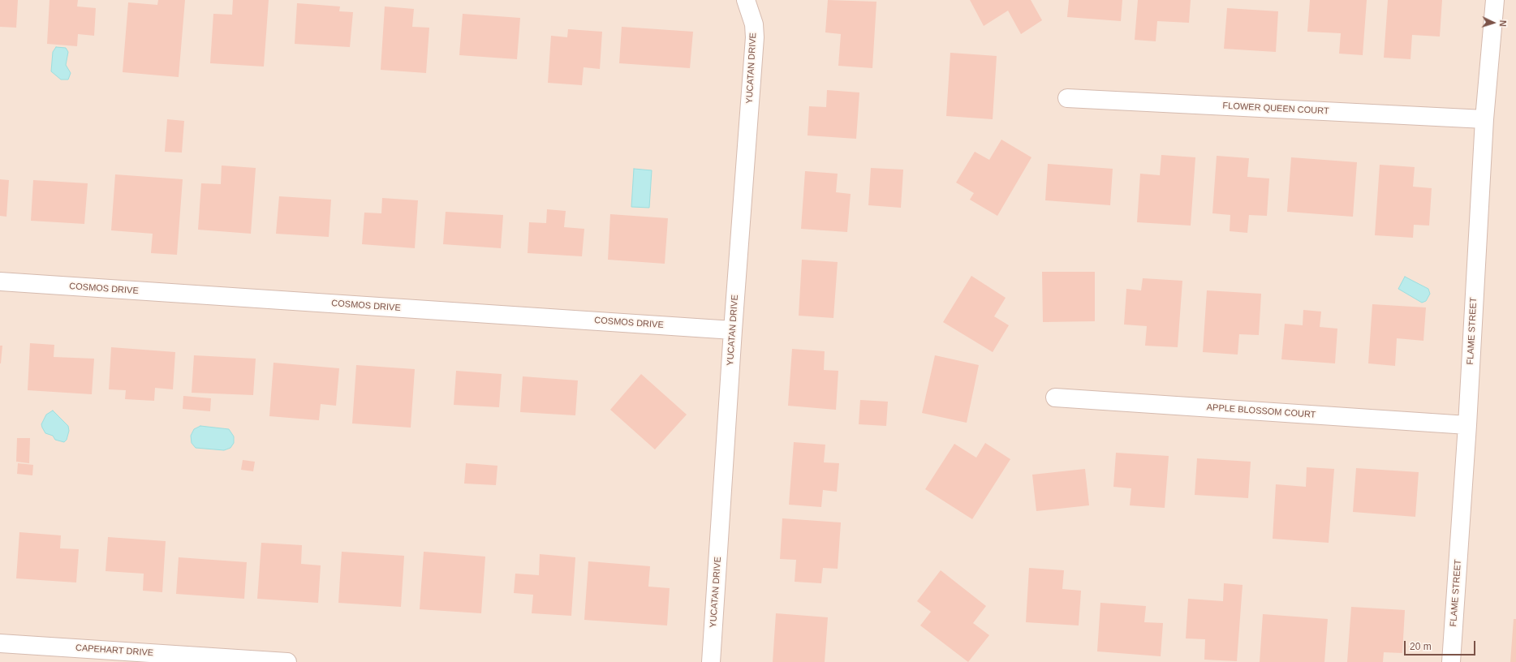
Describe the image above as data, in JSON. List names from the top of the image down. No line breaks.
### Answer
{"streets":{"street":["YUCATAN DRIVE","FLOWER QUEEN COURT","COSMOS DRIVE","FLAME STREET","APPLE BLOSSOM COURT","CAPEHART DRIVE"]},"crossings":[["YUCATAN DRIVE","COSMOS DRIVE"],["FLOWER QUEEN COURT","FLAME STREET"],["FLAME STREET","APPLE BLOSSOM COURT"]],"scale_bar":"20 m","north":"right"}
